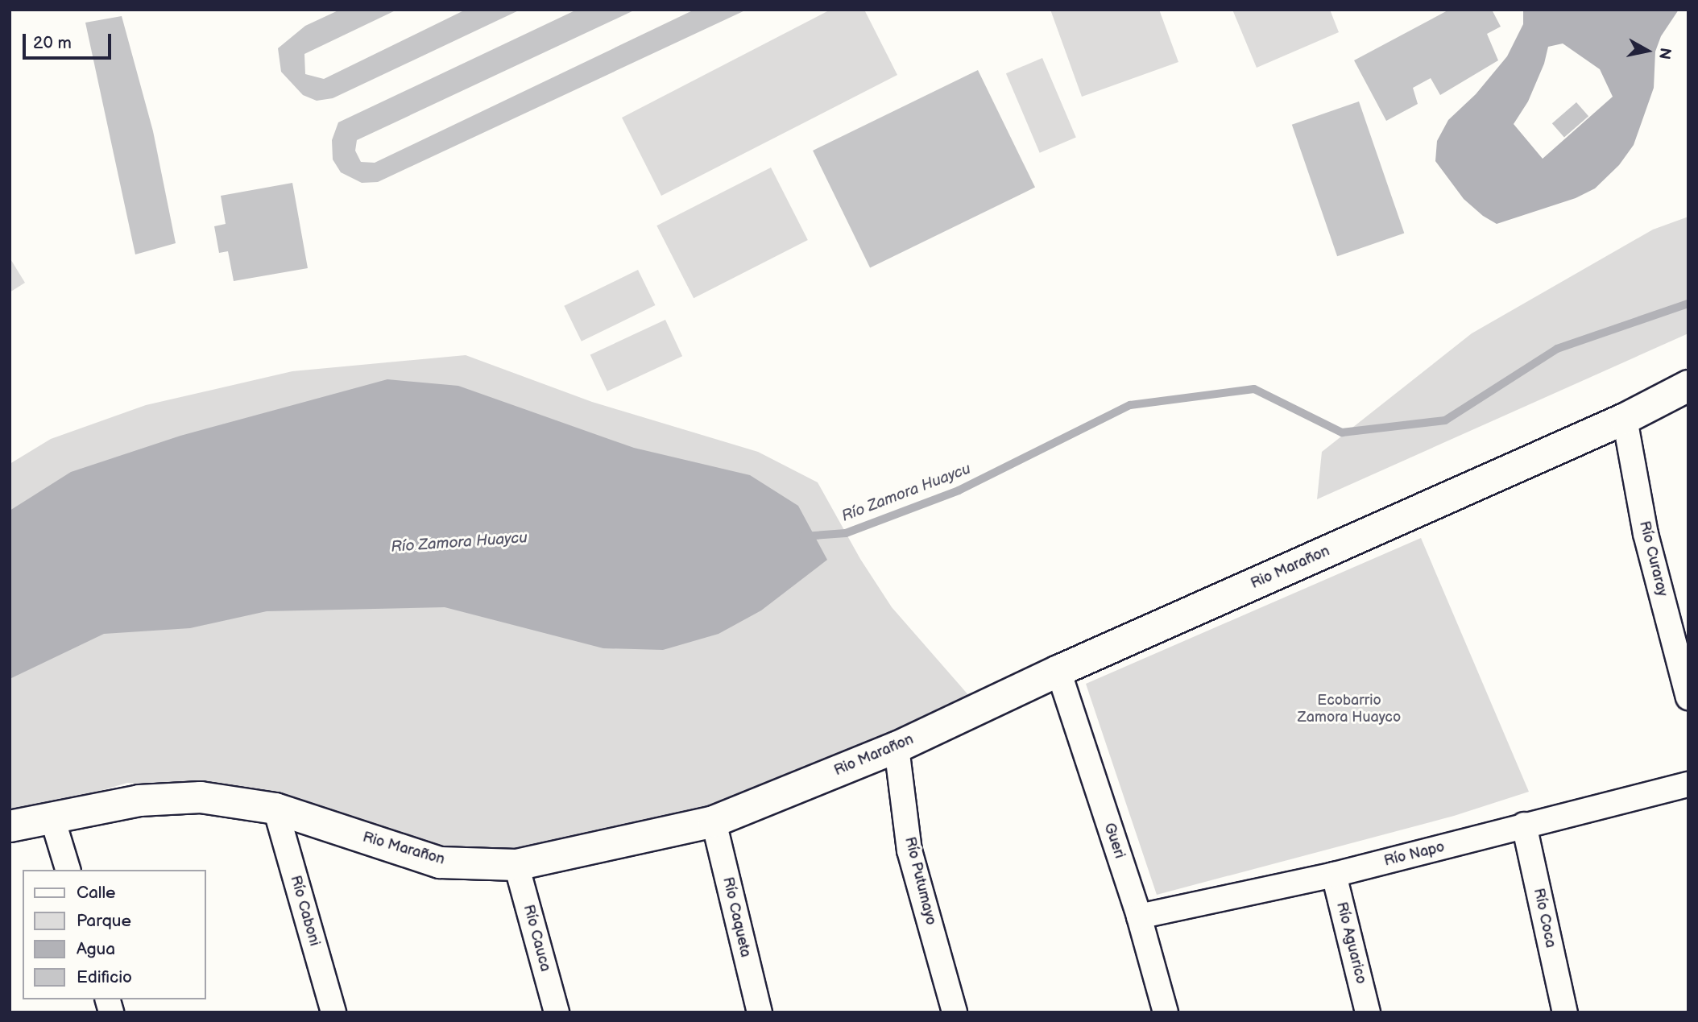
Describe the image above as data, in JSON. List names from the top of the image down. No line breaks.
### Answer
{"streets":{"street":["Río Curaray","Rio Marañon","Gueri","Río Napo","Río Putumayo","Río Caboni","Río Caqueta","Río Coca","Río Cauca","Río Aguarico"]},"crossings":[["Río Curaray","Rio Marañon"],["Rio Marañon","Gueri"],["Rio Marañon","Río Putumayo"],["Rio Marañon","Río Caboni"],["Rio Marañon","Río Caqueta"],["Rio Marañon","Río Cauca"],["Gueri","Río Napo"],["Río Napo","Río Coca"],["Río Napo","Río Aguarico"]],"water":["Río Zamora Huaycu"],"parks":["Ecobarrio Zamora Huayco"],"legend":["Calle","Parque","Agua","Edificio"],"scale_bar":"20 m","north":"right"}
